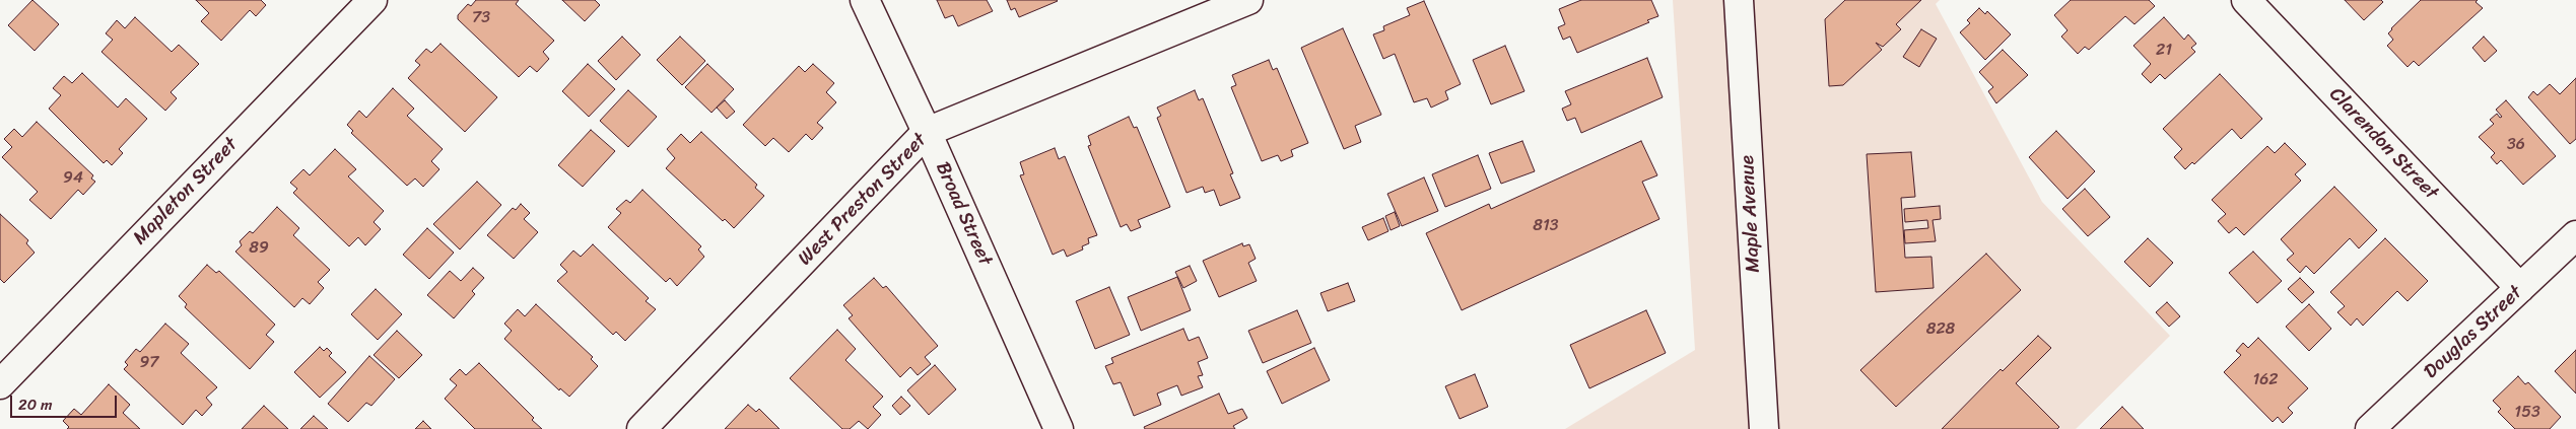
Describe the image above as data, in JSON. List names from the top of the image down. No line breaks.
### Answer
{"streets":{"street":["Clarendon Street","Mapleton Street","West Preston Street","Broad Street","Maple Avenue","Douglas Street"]},"crossings":[["Clarendon Street","Douglas Street"],["West Preston Street","Broad Street"]],"house_numbers":["73","21","36","94","813","89","828","97","162","153"],"scale_bar":"20 m"}
